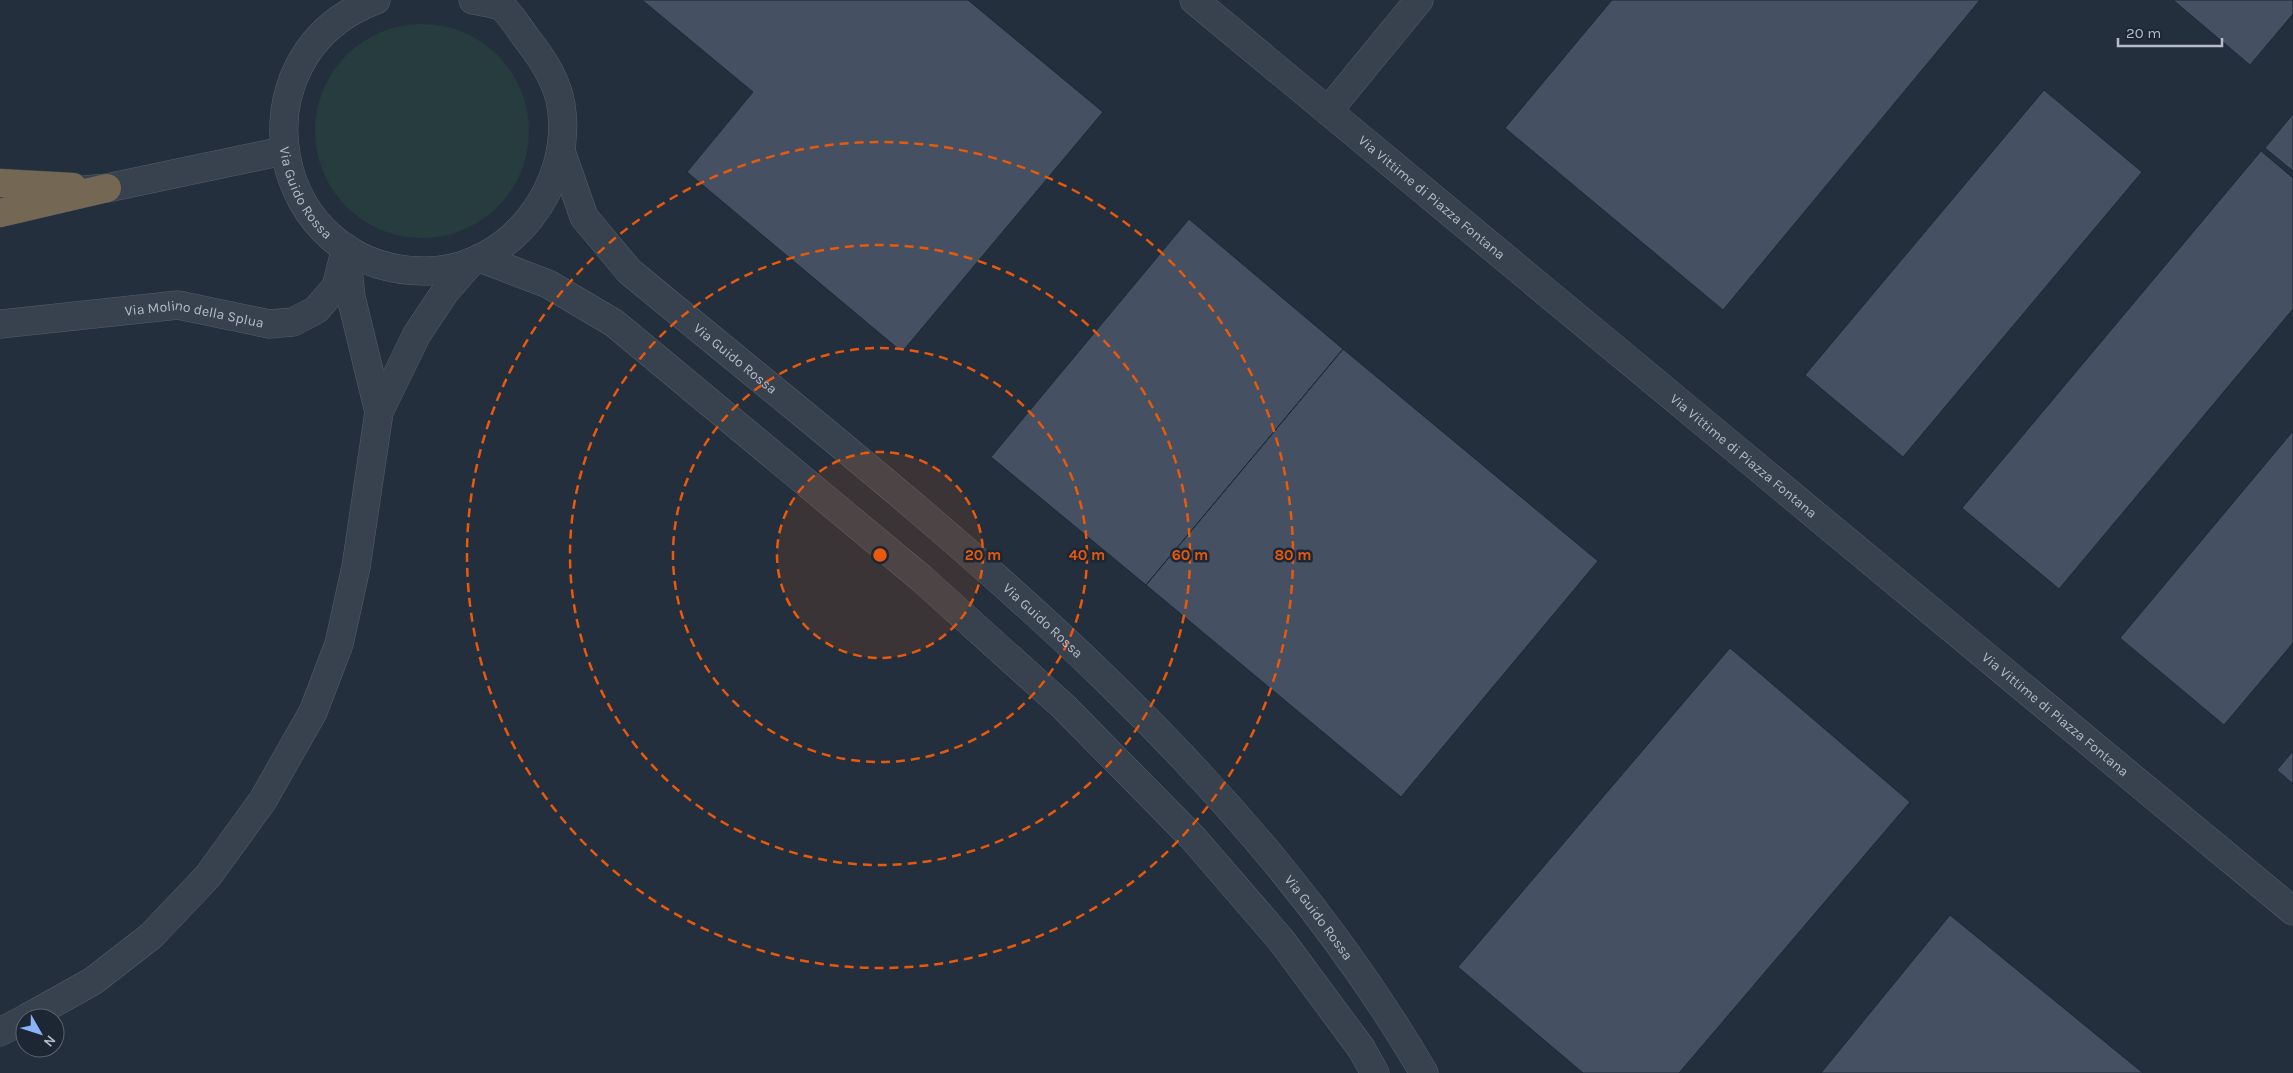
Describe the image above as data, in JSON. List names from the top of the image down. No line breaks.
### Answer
{"streets":{"street":["Via Guido Rossa","Via Vittime di Piazza Fontana","Via Molino della Splua"]},"crossings":[["Via Guido Rossa","Via Molino della Splua"]],"scale_bar":"20 m","north":"bottom right","rings":["20 m","40 m","60 m","80 m"]}
